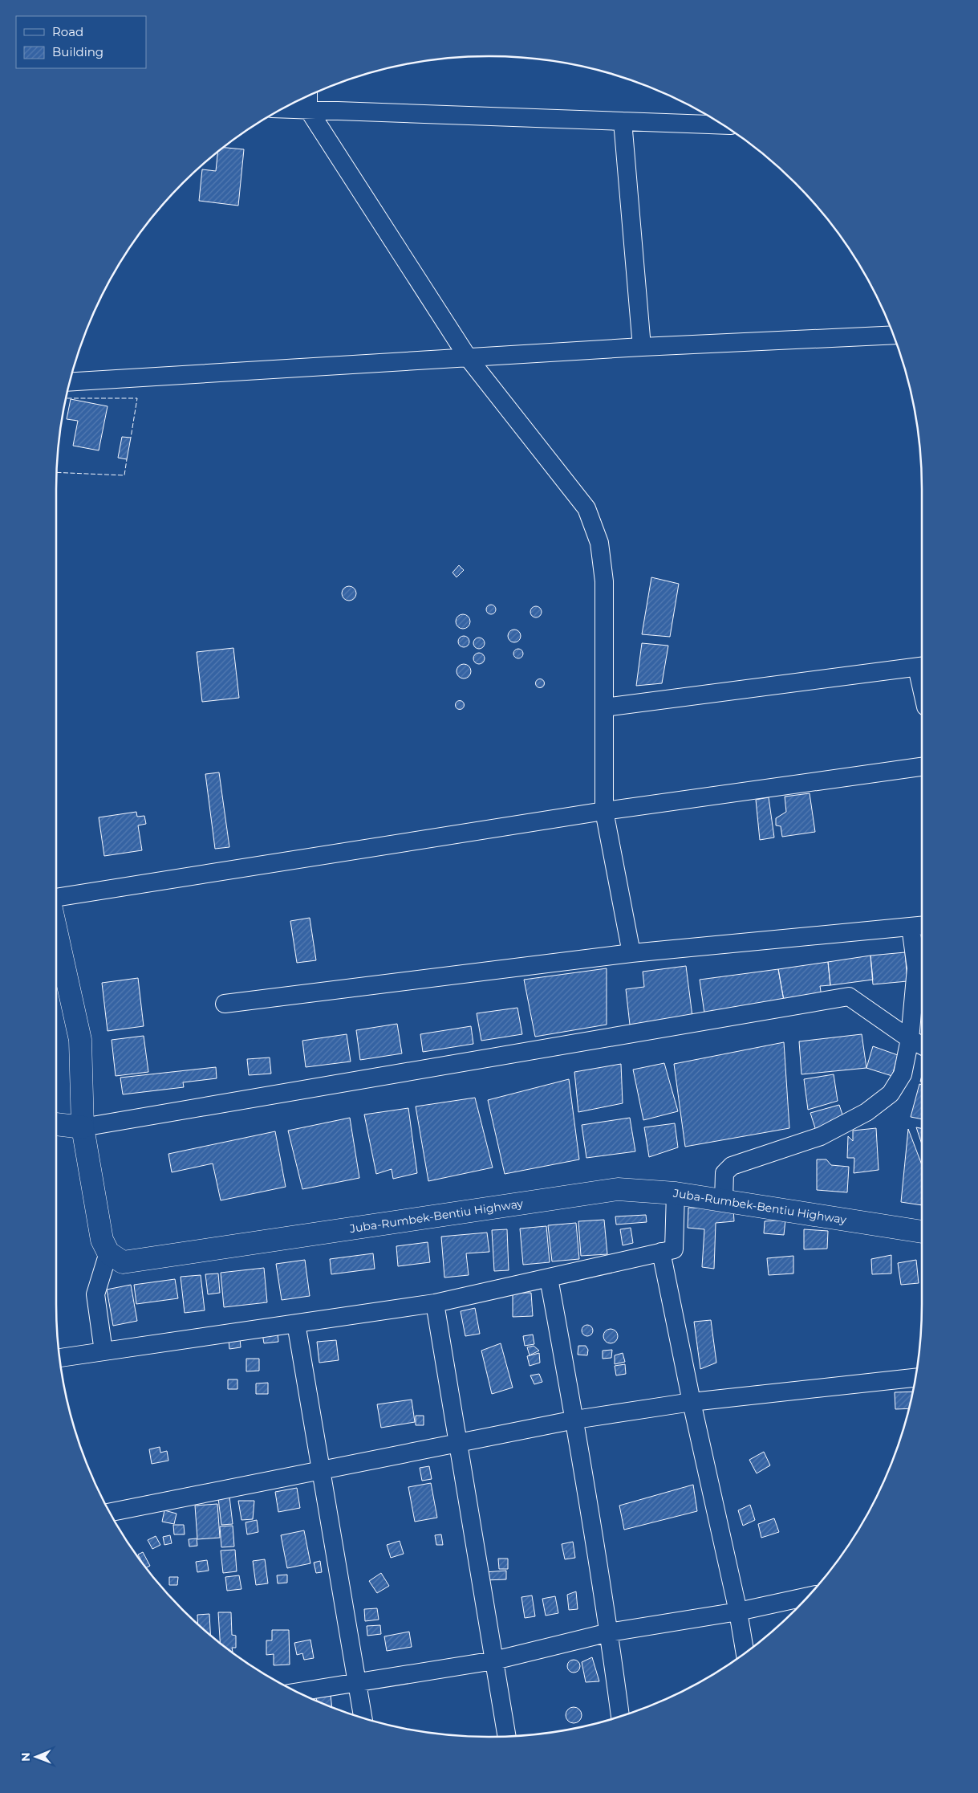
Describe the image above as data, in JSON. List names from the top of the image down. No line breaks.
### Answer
{"streets":{"main road":["Juba-Rumbek-Bentiu Highway"]},"legend":["Road","Building"],"north":"left"}
